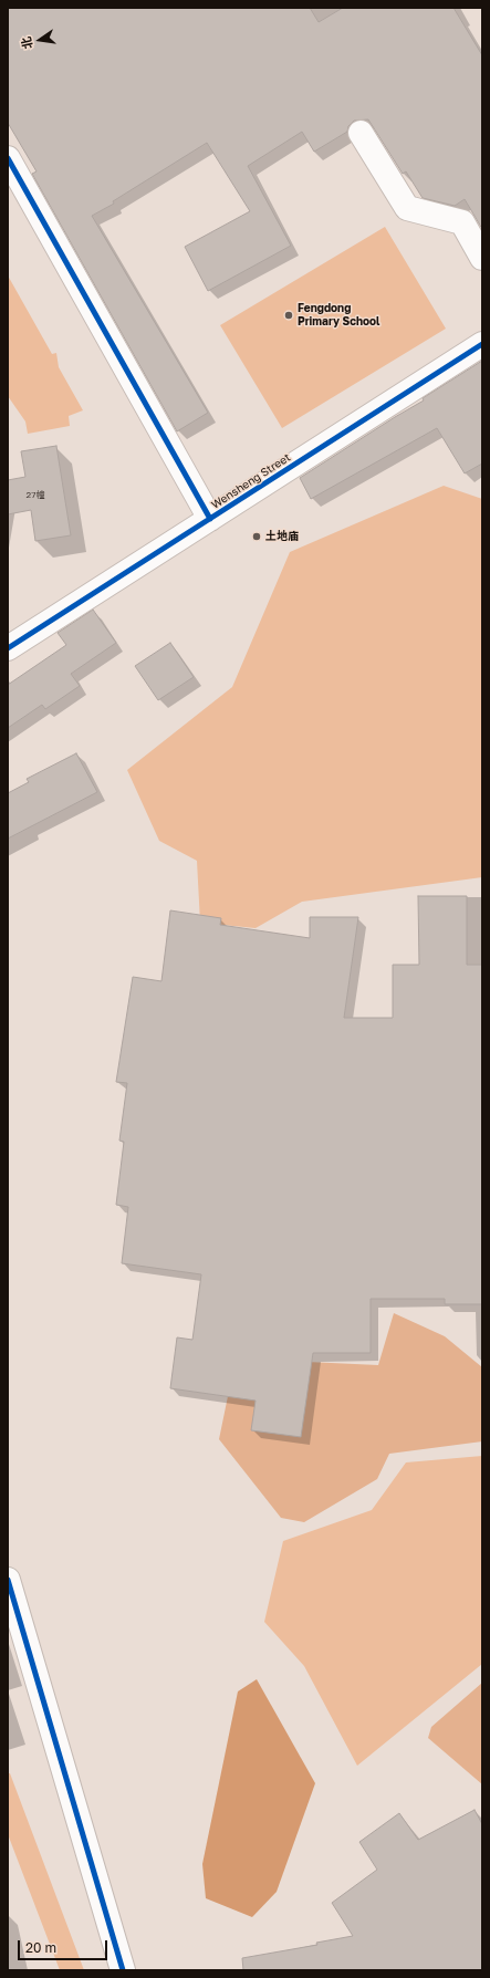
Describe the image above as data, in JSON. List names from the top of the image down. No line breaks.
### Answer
{"streets":{"street":["Wensheng Street"]},"places":["Fengdong Primary School","土地庙"],"house_numbers":["27幢"],"scale_bar":"20 m","north":"left"}
